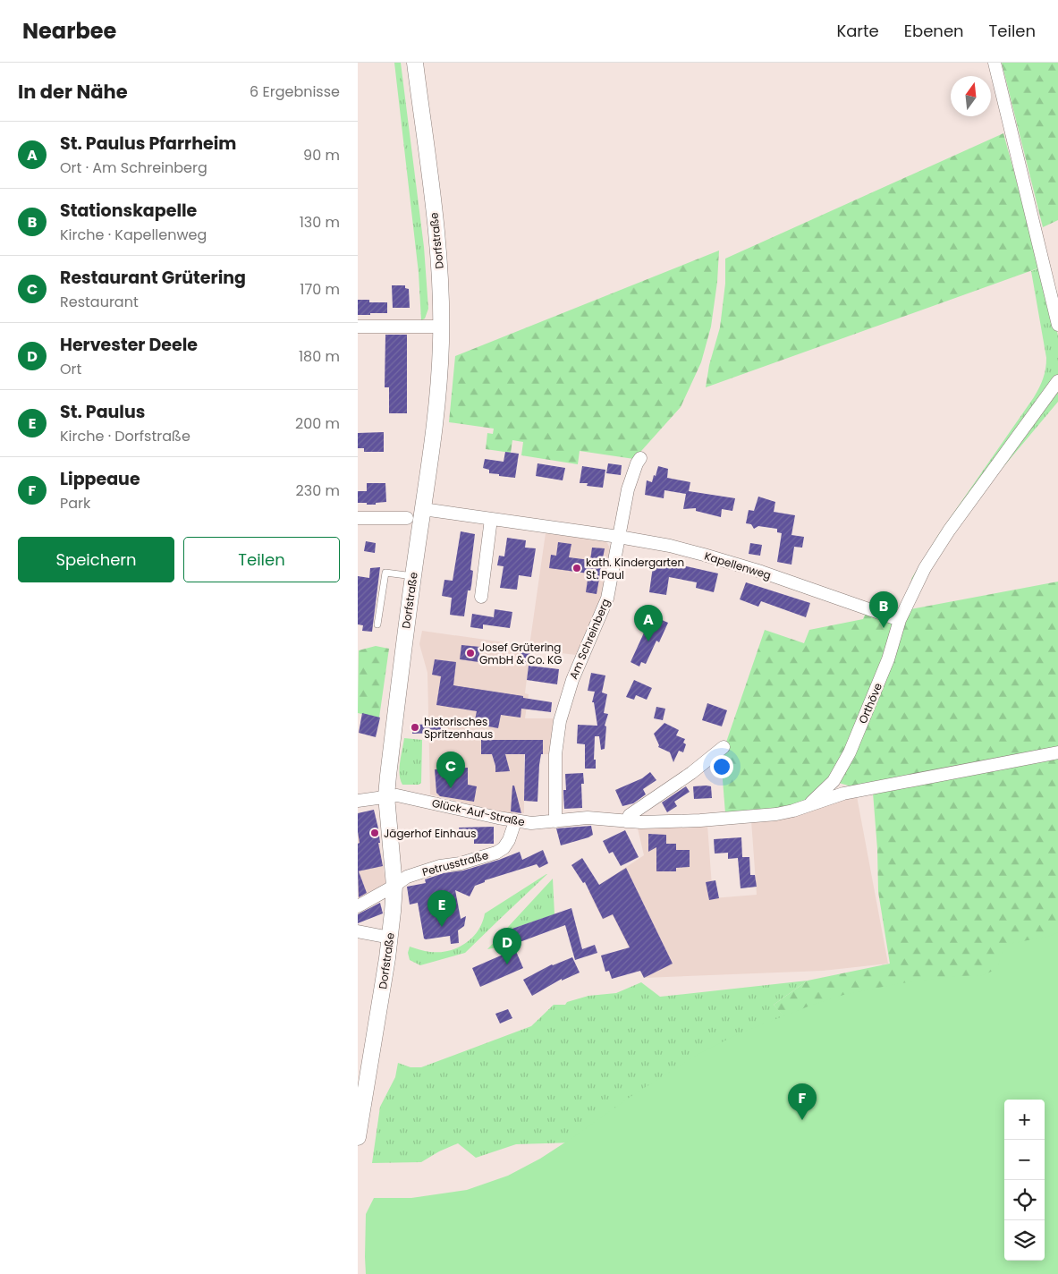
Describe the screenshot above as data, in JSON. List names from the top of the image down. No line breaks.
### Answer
{"streets":{"street":["Dorfstraße","Kapellenweg","Am Schreinberg","Orthöve","Glück-Auf-Straße","Petrusstraße"]},"crossings":[["Dorfstraße","Kapellenweg"],["Dorfstraße","Glück-Auf-Straße"],["Dorfstraße","Petrusstraße"],["Kapellenweg","Am Schreinberg"],["Kapellenweg","Orthöve"],["Am Schreinberg","Glück-Auf-Straße"],["Orthöve","Glück-Auf-Straße"],["Glück-Auf-Straße","Petrusstraße"]],"places":["kath. Kindergarten St. Paul","Josef Grütering GmbH & Co. KG","historisches Spritzenhaus","Jägerhof Einhaus"],"north":"top","page":{"header":"Nearbee","nav":["Karte","Ebenen","Teilen"],"heading":["In der Nähe","6 Ergebnisse"],"list":[{"mark":"A","name":"St. Paulus Pfarrheim","note":"Ort · Am Schreinberg","value":"90 m"},{"mark":"B","name":"Stationskapelle","note":"Kirche · Kapellenweg","value":"130 m"},{"mark":"C","name":"Restaurant Grütering","note":"Restaurant","value":"170 m"},{"mark":"D","name":"Hervester Deele","note":"Ort","value":"180 m"},{"mark":"E","name":"St. Paulus","note":"Kirche · Dorfstraße","value":"200 m"},{"mark":"F","name":"Lippeaue","note":"Park","value":"230 m"}],"buttons":["Speichern","Teilen"],"pins":["B","A","C","E","D","F"],"map_buttons":["+","−"]}}
